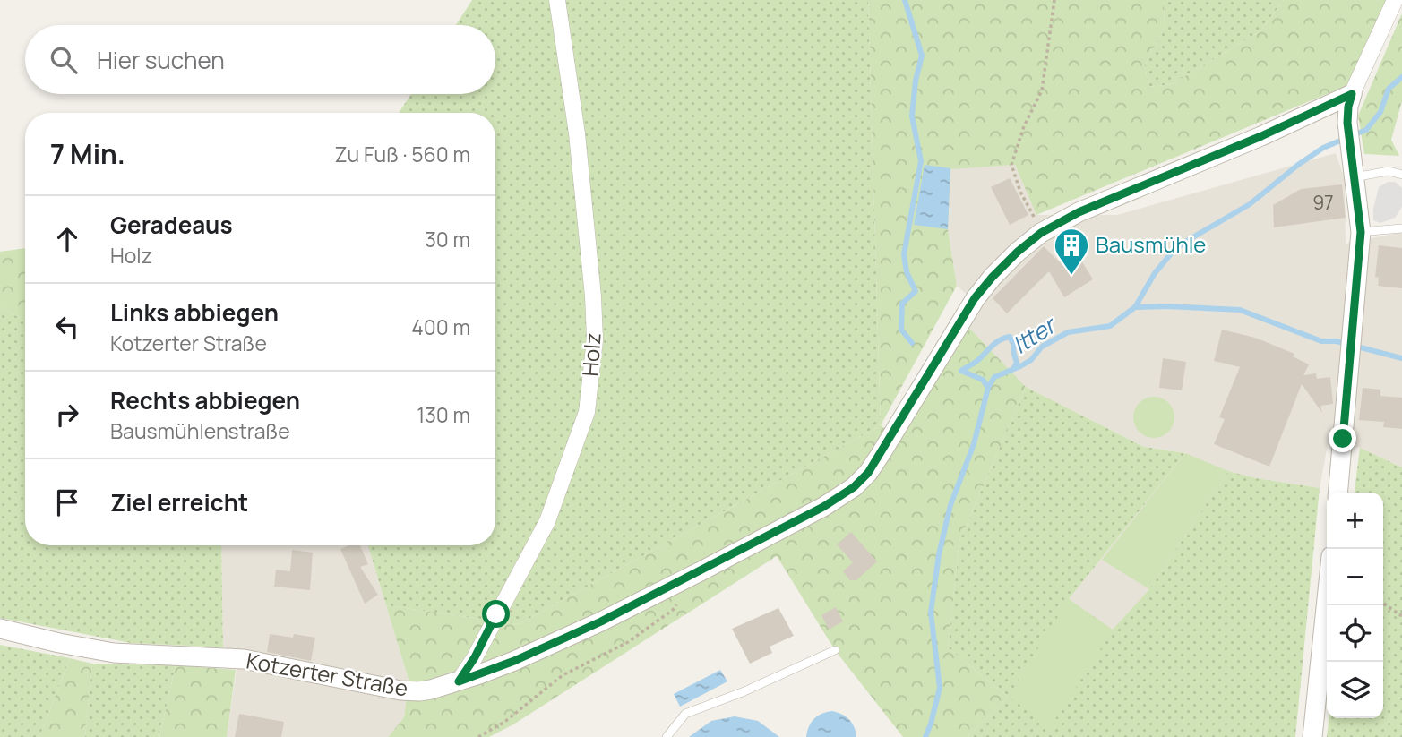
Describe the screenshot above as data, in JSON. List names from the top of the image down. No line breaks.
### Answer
{"streets":{"street":["Holz","Kotzerter Straße"]},"crossings":[["Holz","Kotzerter Straße"]],"water":["Itter"],"places":{"building":["Bausmühle"]},"house_numbers":["97"],"page":{"search":"Hier suchen","heading":["7 Min.","Zu Fuß · 560 m"],"list":[["Geradeaus","Holz","30 m"],["Links abbiegen","Kotzerter Straße","400 m"],["Rechts abbiegen","Bausmühlenstraße","130 m"],"Ziel erreicht"],"map_buttons":["+","−"]}}
